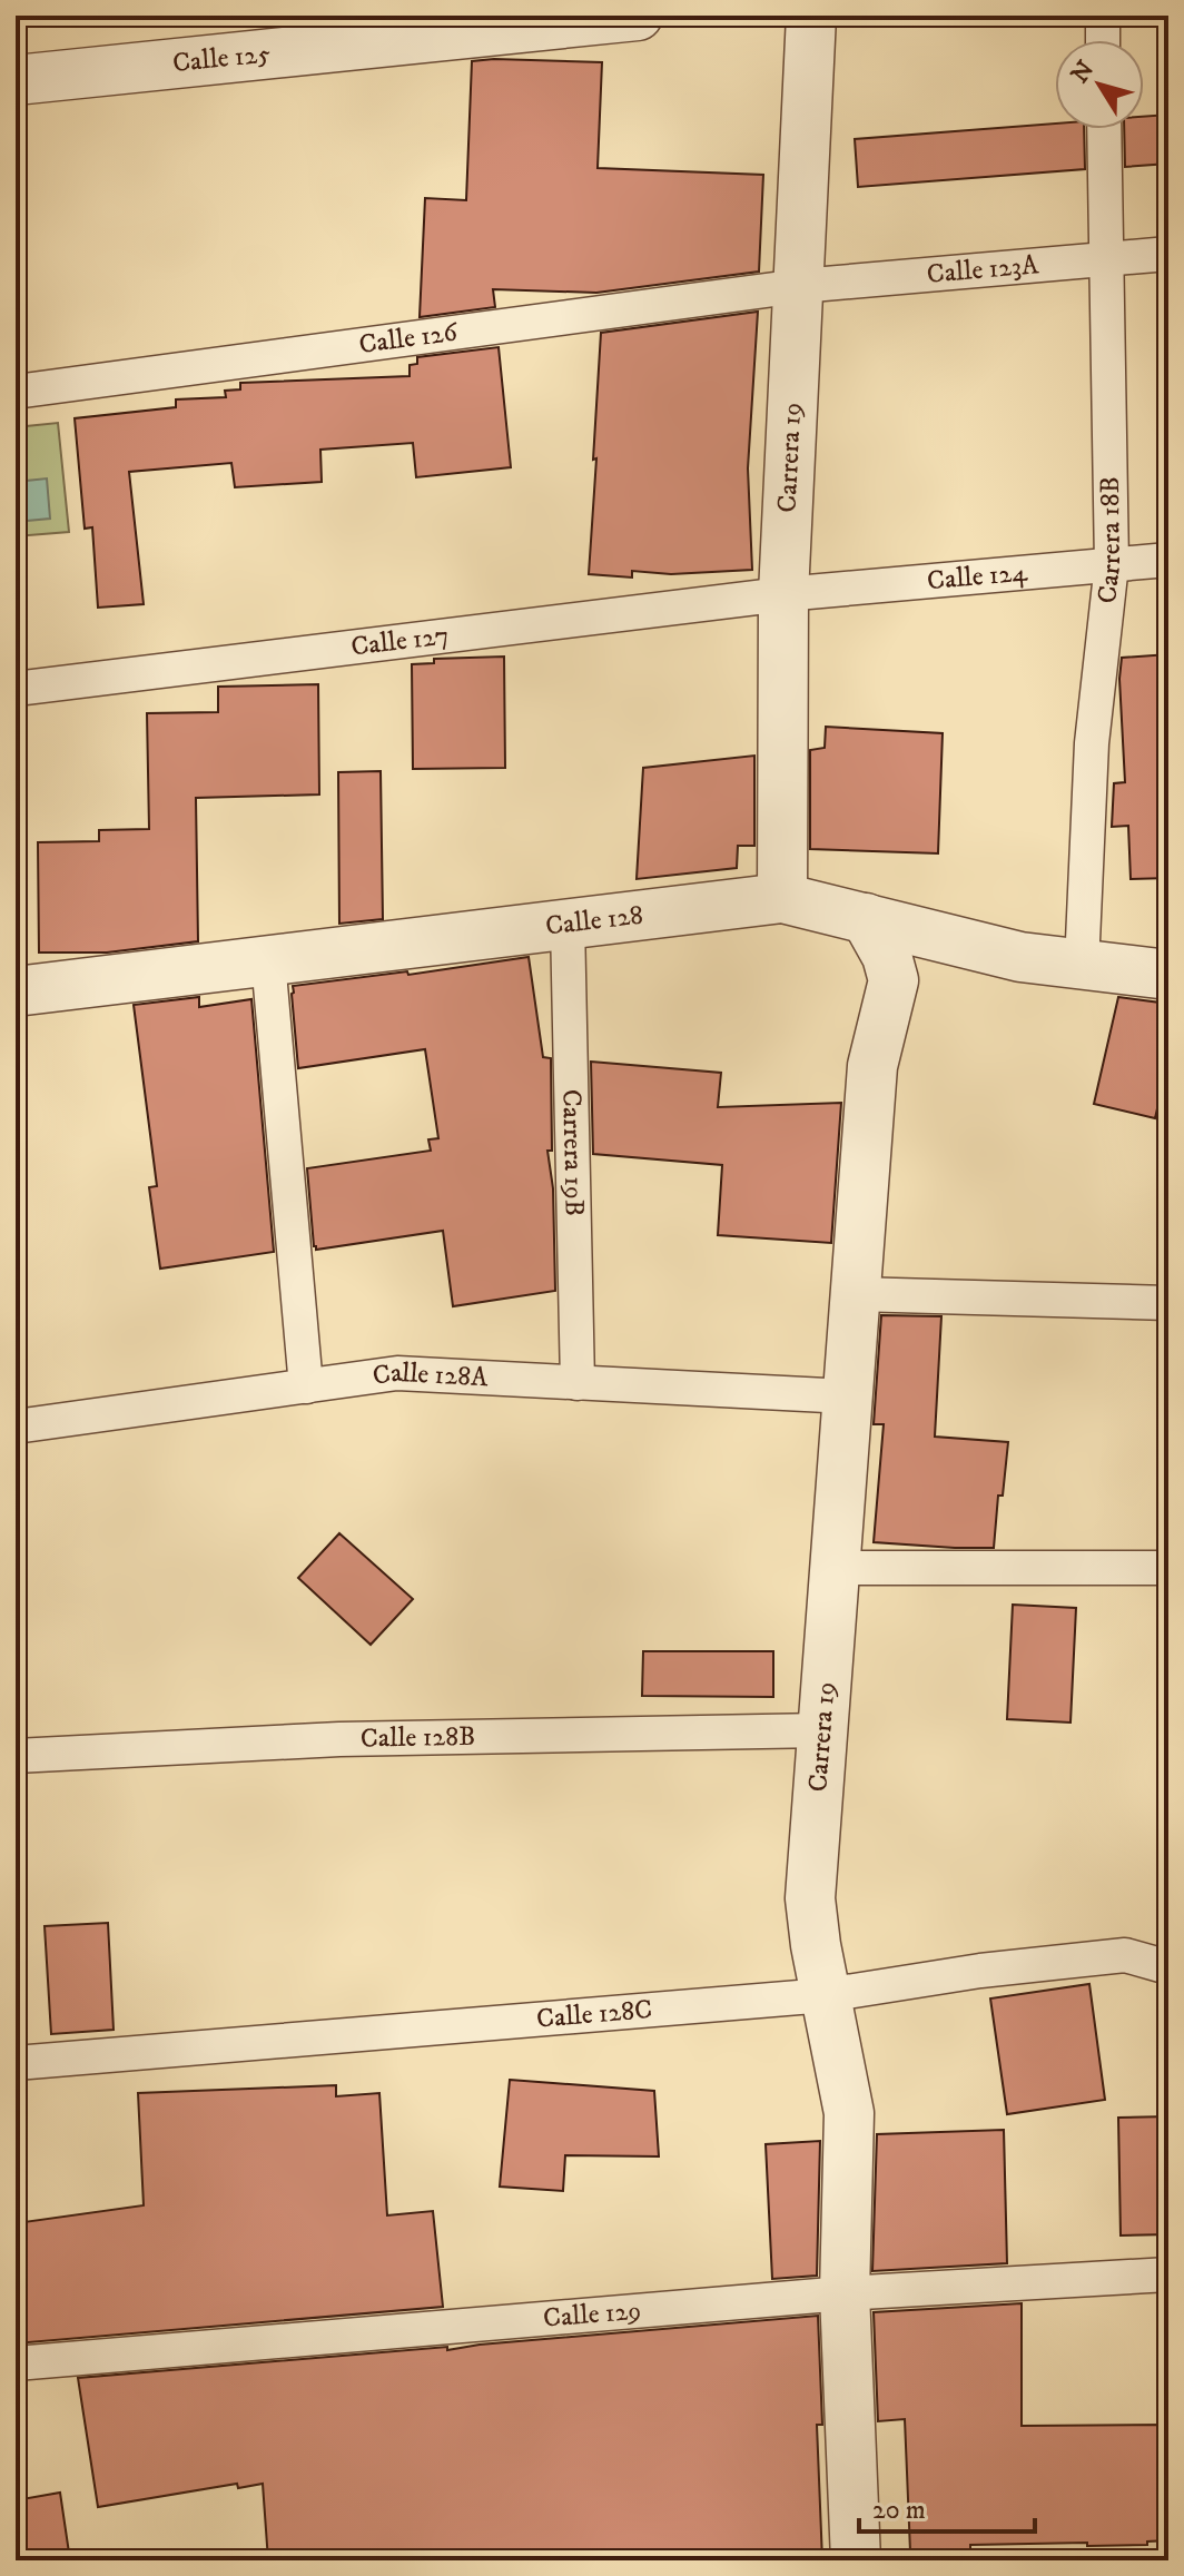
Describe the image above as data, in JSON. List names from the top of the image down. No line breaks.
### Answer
{"streets":{"street":["Calle 125","Carrera 19","Calle 128"],"lane":["Calle 123A","Calle 126","Carrera 18B","Calle 124","Calle 127","Carrera 19B","Calle 128A","Calle 128B","Calle 128C","Calle 129"]},"crossings":[["Calle 123A","Calle 126"],["Calle 123A","Carrera 19"],["Calle 123A","Carrera 18B"],["Calle 126","Carrera 19"],["Carrera 19","Calle 124"],["Carrera 19","Calle 127"],["Carrera 19","Calle 128"],["Carrera 19","Calle 128A"],["Carrera 19","Calle 128B"],["Carrera 19","Calle 128C"],["Carrera 19","Calle 129"],["Carrera 18B","Calle 124"],["Carrera 18B","Calle 128"],["Calle 124","Calle 127"],["Calle 128","Carrera 19B"],["Carrera 19B","Calle 128A"]],"scale_bar":"20 m","north":"top left"}
